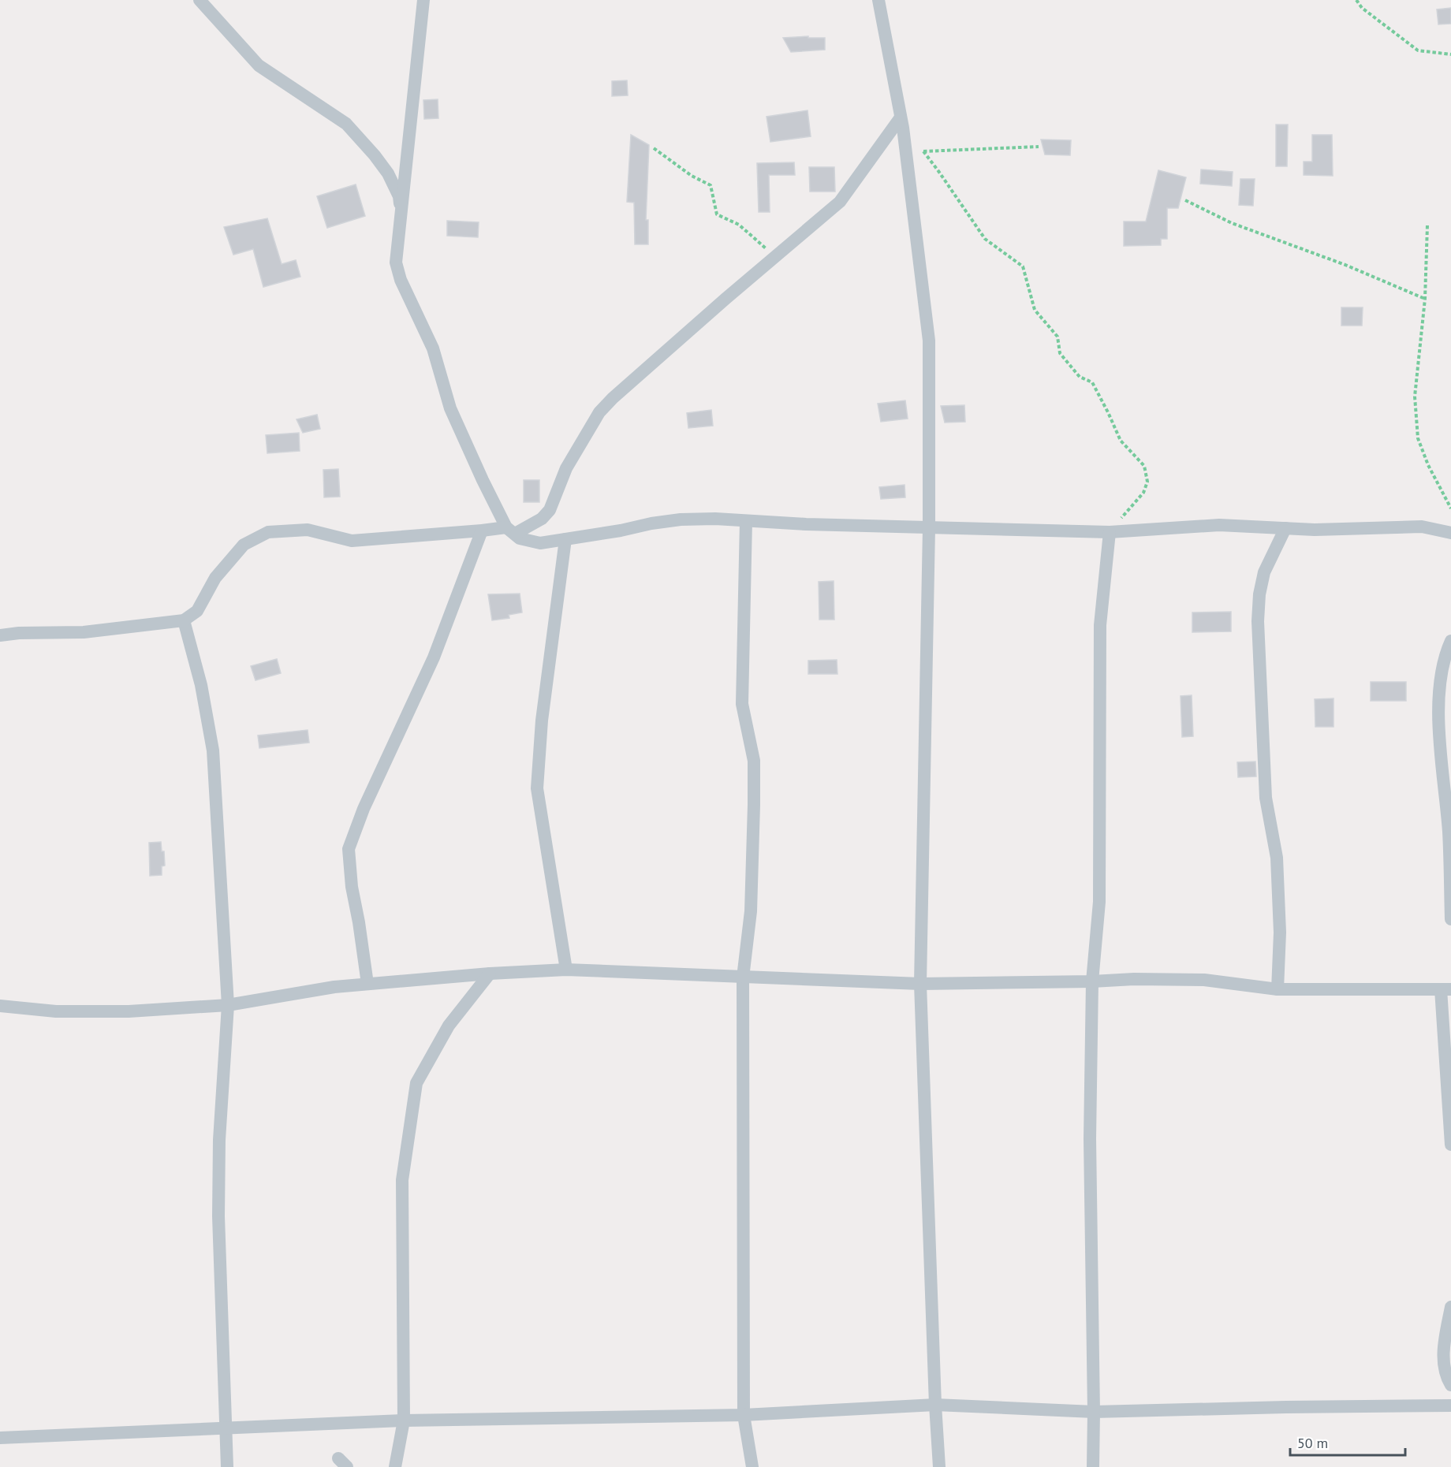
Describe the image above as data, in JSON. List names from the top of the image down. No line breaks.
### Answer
{"scale_bar":"50 m"}
